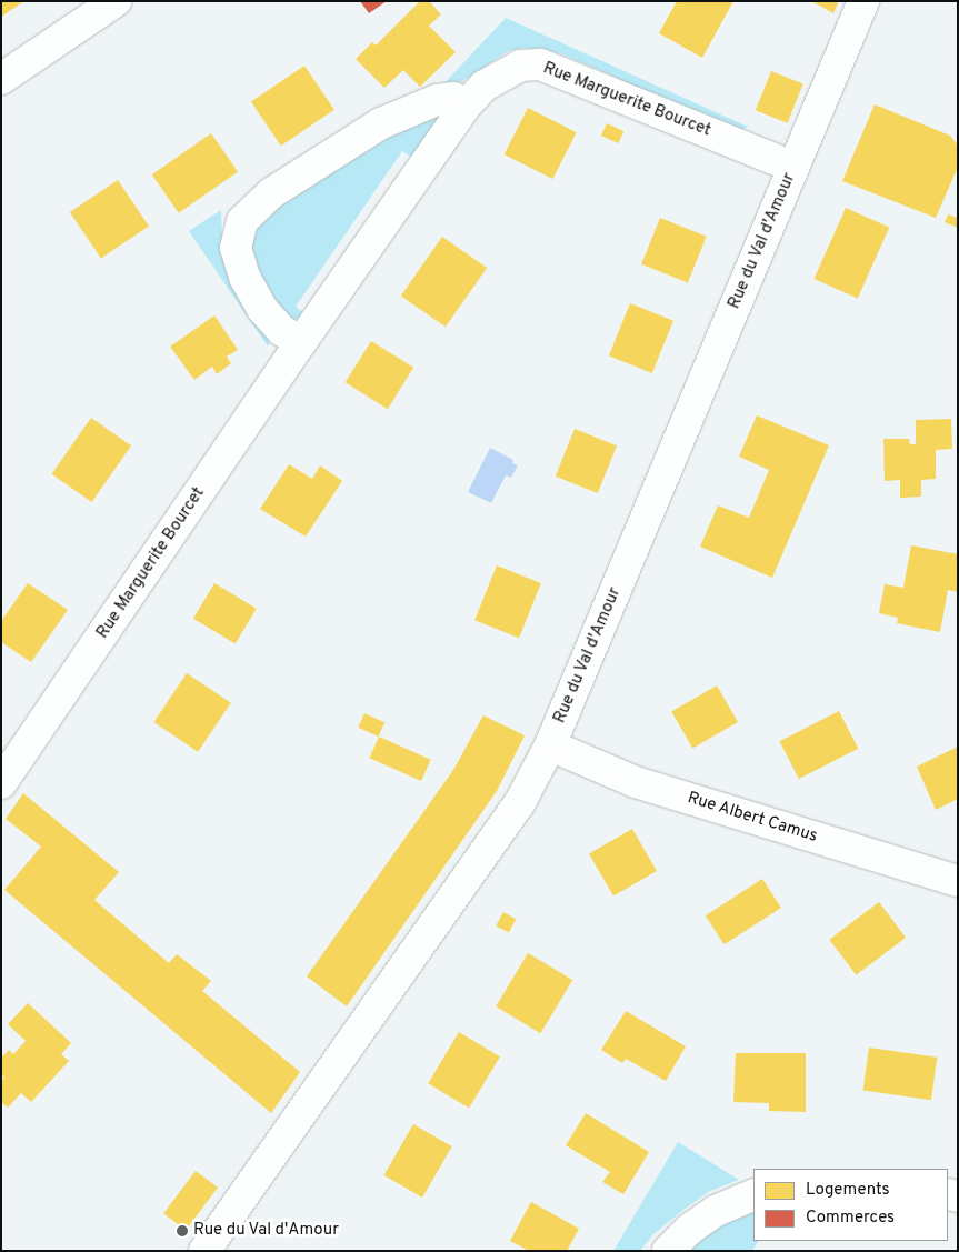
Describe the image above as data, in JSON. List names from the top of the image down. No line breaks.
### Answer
{"streets":{"street":["Rue Marguerite Bourcet","Rue du Val d'Amour","Rue Albert Camus"]},"crossings":[["Rue Marguerite Bourcet","Rue du Val d'Amour"],["Rue du Val d'Amour","Rue Albert Camus"]],"places":["Rue du Val d'Amour"],"legend":["Logements","Commerces"]}
